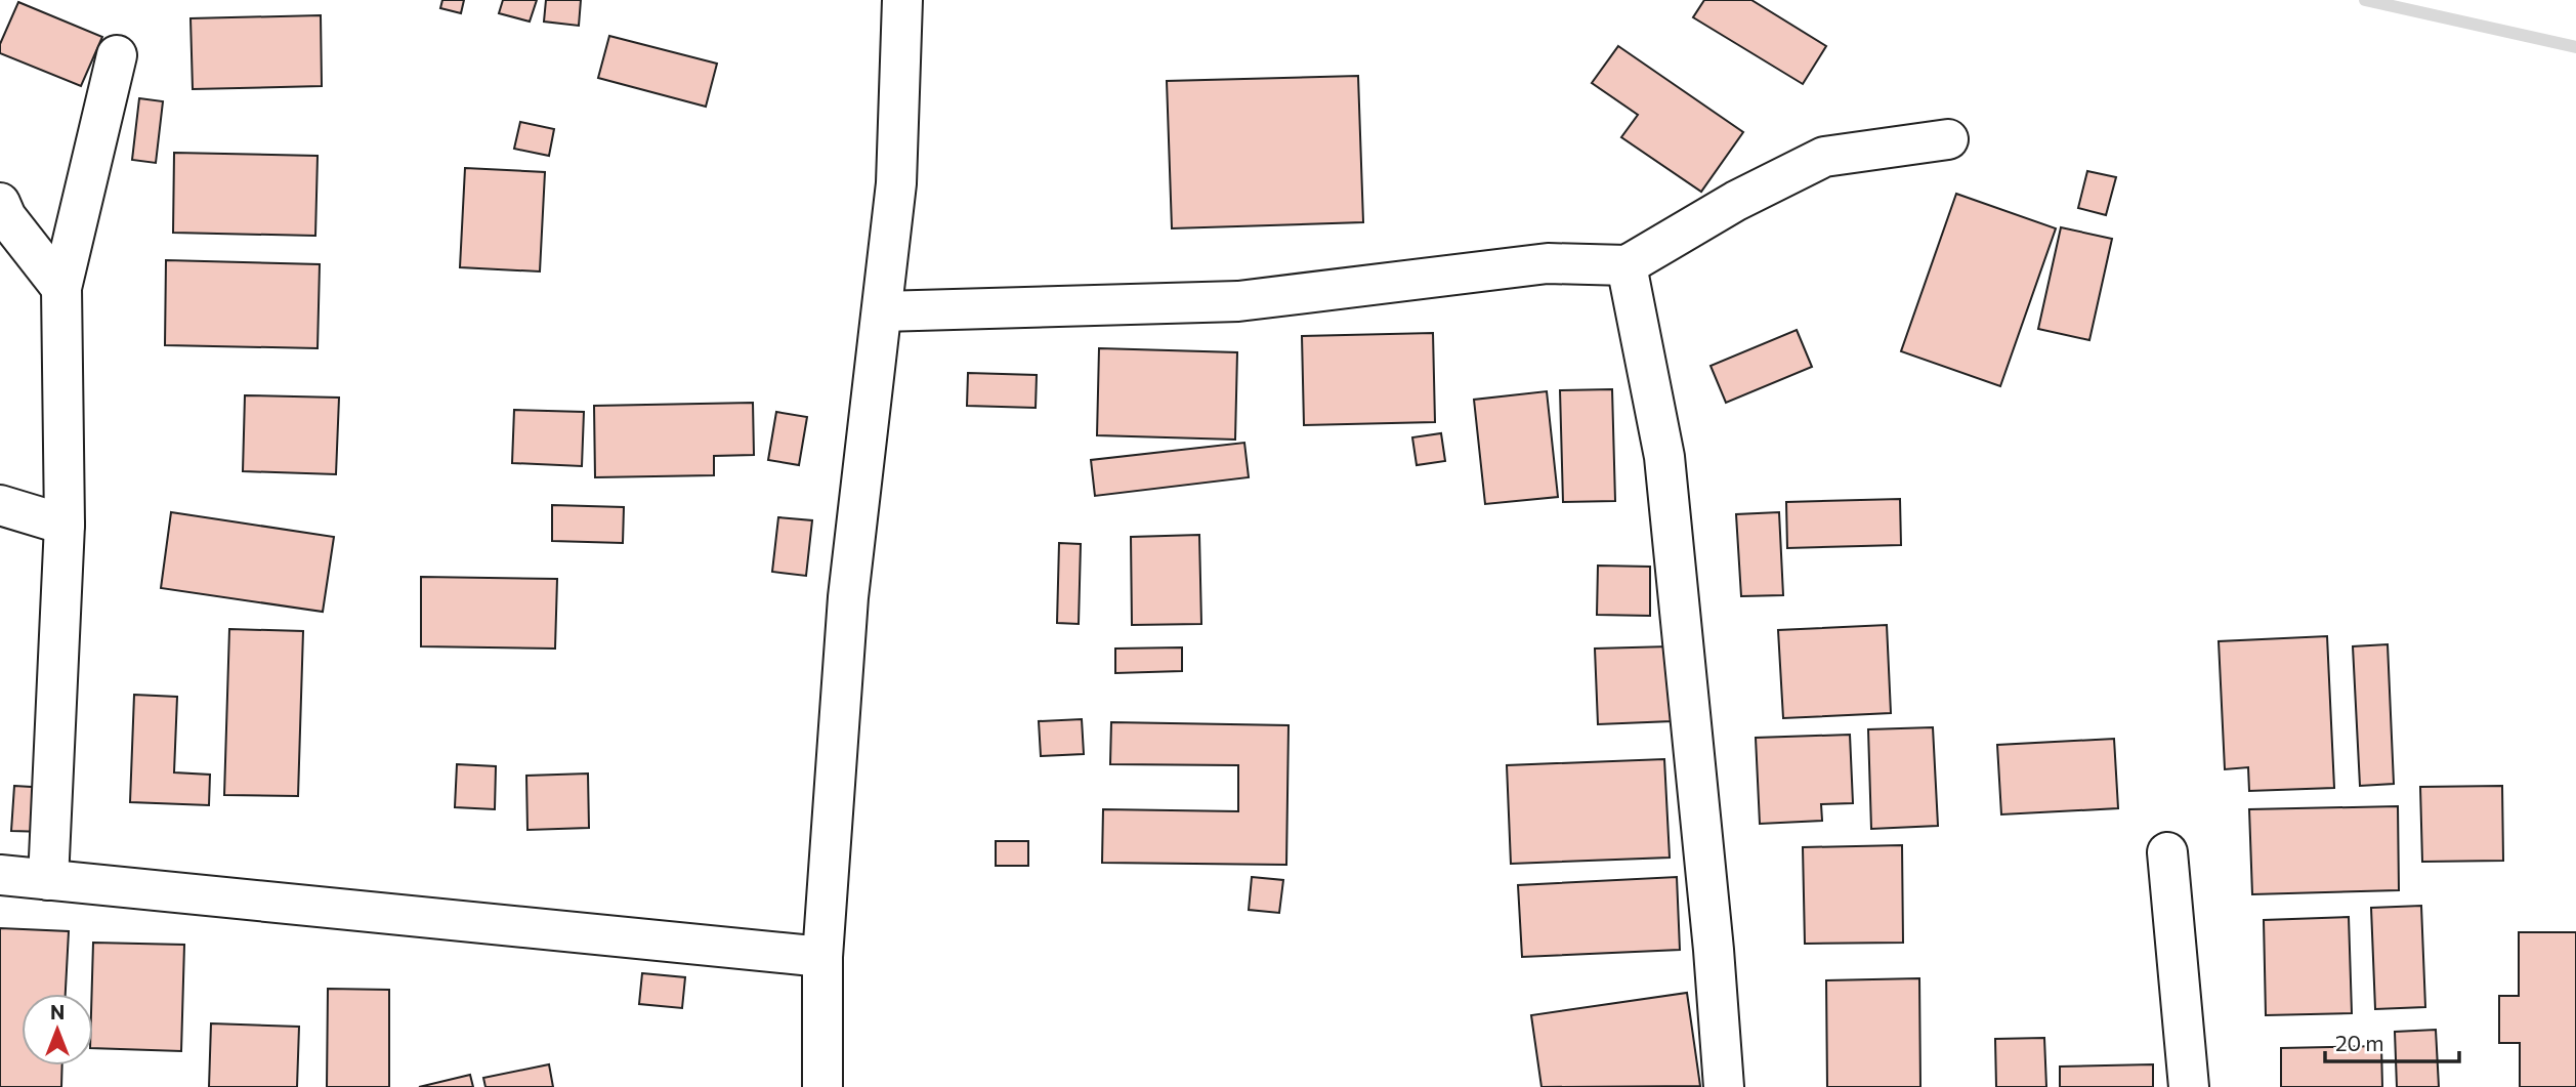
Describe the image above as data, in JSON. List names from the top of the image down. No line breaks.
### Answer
{"scale_bar":"20 m","north":"top"}
